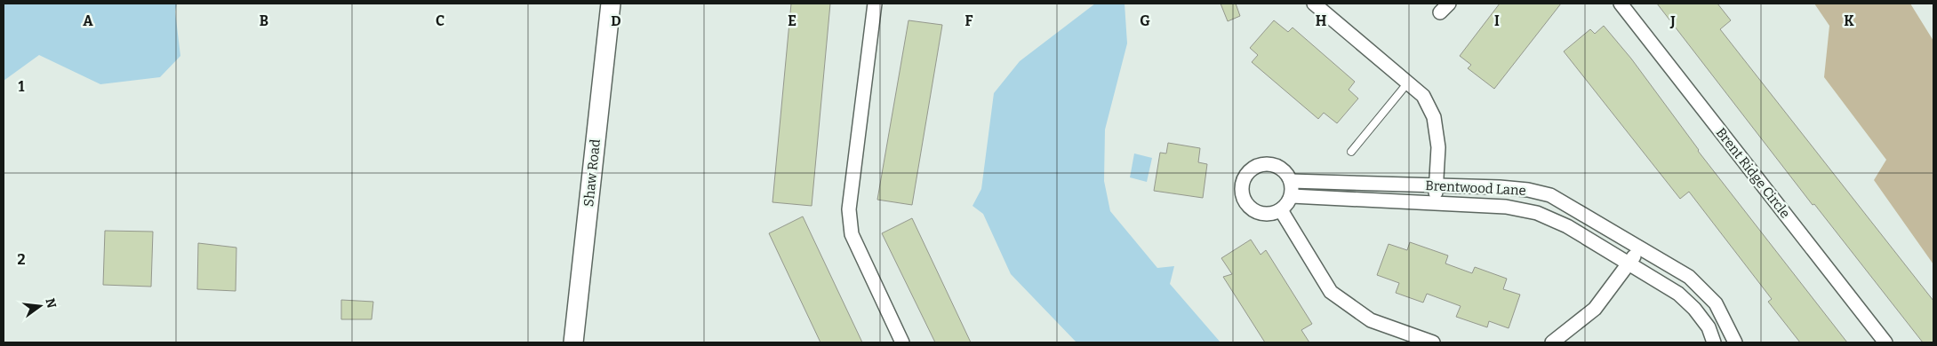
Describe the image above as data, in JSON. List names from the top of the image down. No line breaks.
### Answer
{"streets":{"main road":["Shaw Road"],"street":["Brent Ridge Circle","Brentwood Lane"]},"north":"right","grid":{"columns":["A","B","C","D","E","F","G","H","I","J","K"],"rows":["1","2"]}}
